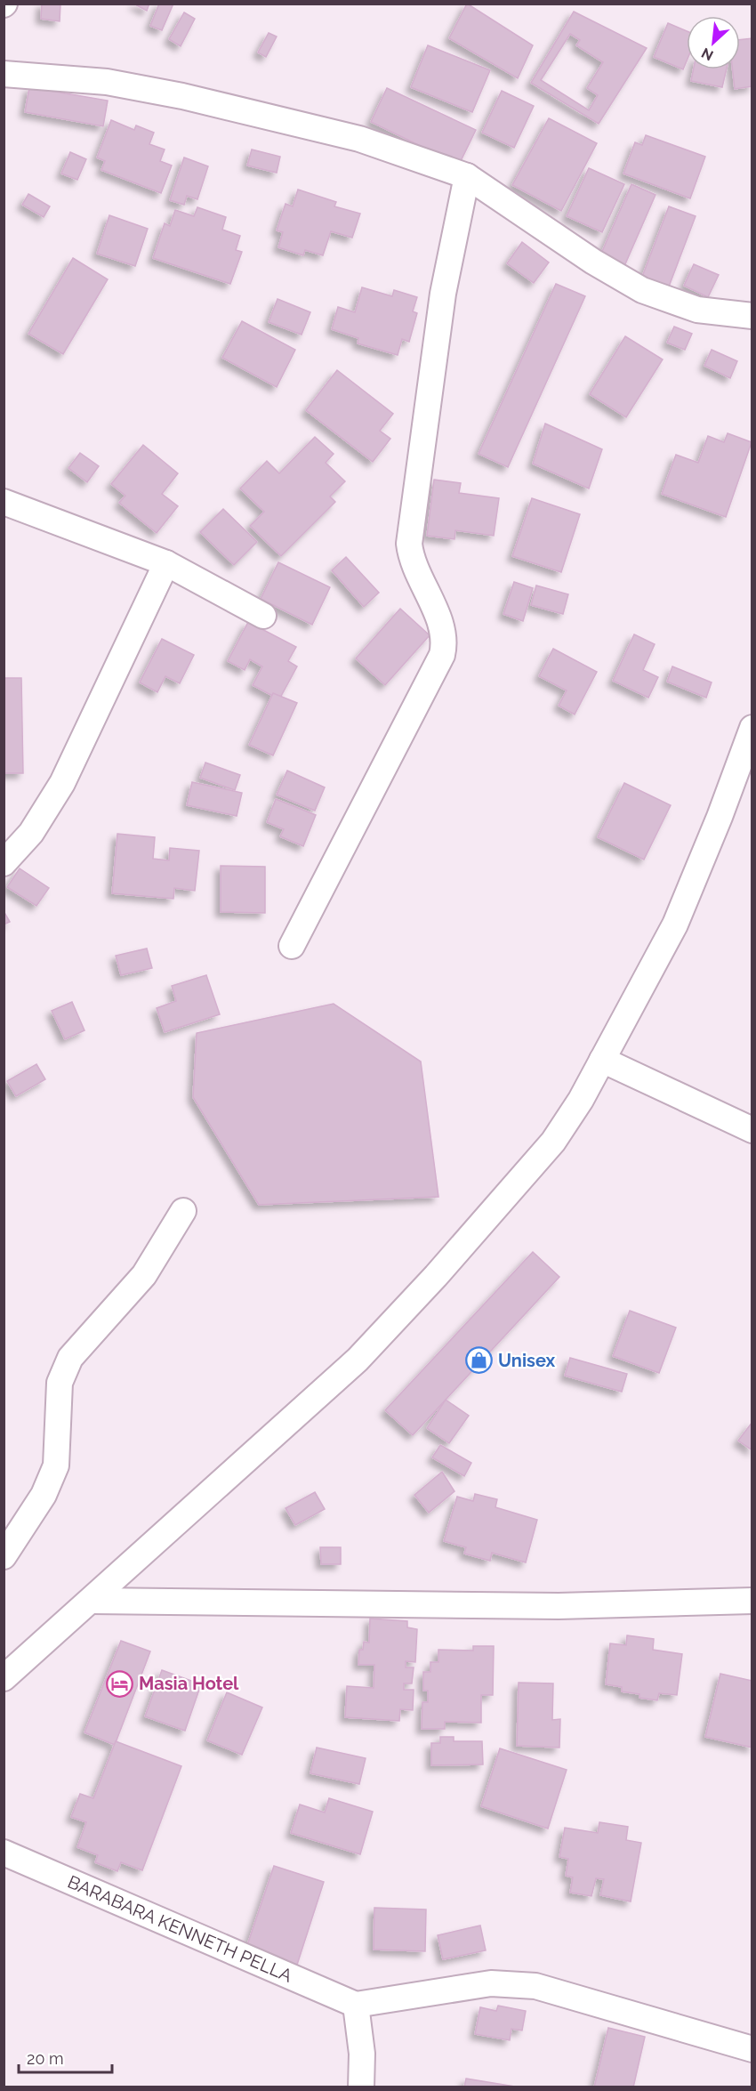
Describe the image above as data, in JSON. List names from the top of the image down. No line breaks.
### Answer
{"streets":{"street":["BARABARA KENNETH PELLA"]},"places":{"shop":["Unisex"],"hotel":["Masia Hotel"]},"scale_bar":"20 m","north":"bottom left"}
